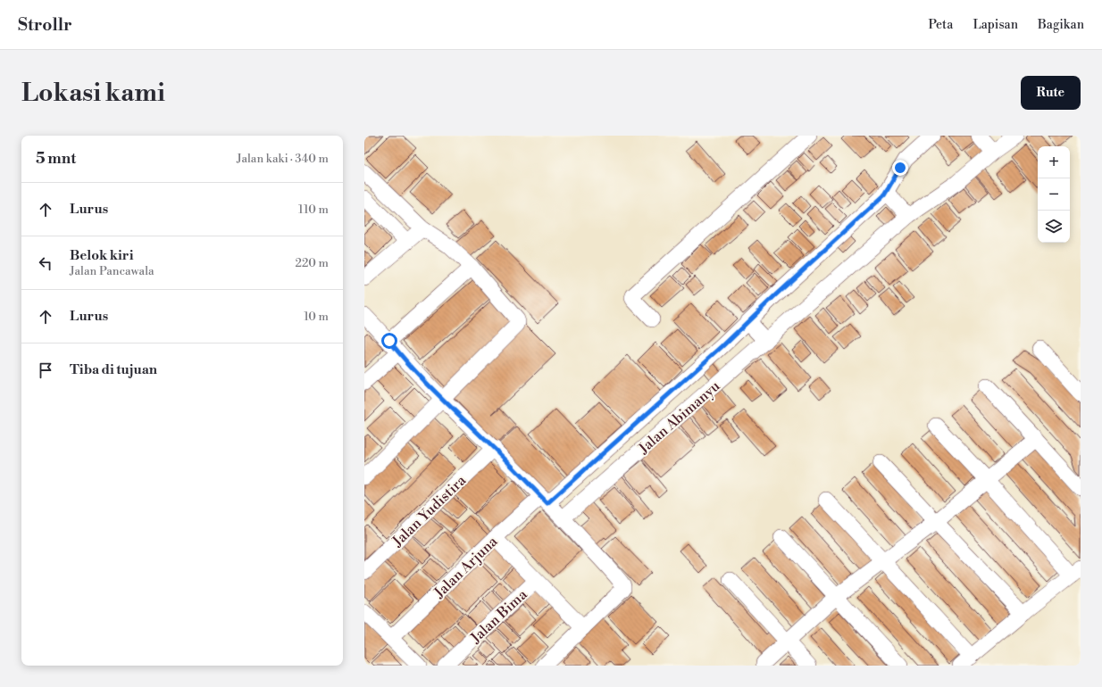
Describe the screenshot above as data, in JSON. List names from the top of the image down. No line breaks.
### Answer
{"streets":{"street":["Jalan Abimanyu","Jalan Yudistira","Jalan Arjuna","Jalan Bima"]},"page":{"header":"Strollr","nav":["Peta","Lapisan","Bagikan"],"buttons":"Rute","title":"Lokasi kami","heading":["5 mnt","Jalan kaki · 340 m"],"map_buttons":["+","−"],"list":[["Lurus","110 m"],["Belok kiri","Jalan Pancawala","220 m"],["Lurus","10 m"],"Tiba di tujuan"]}}
